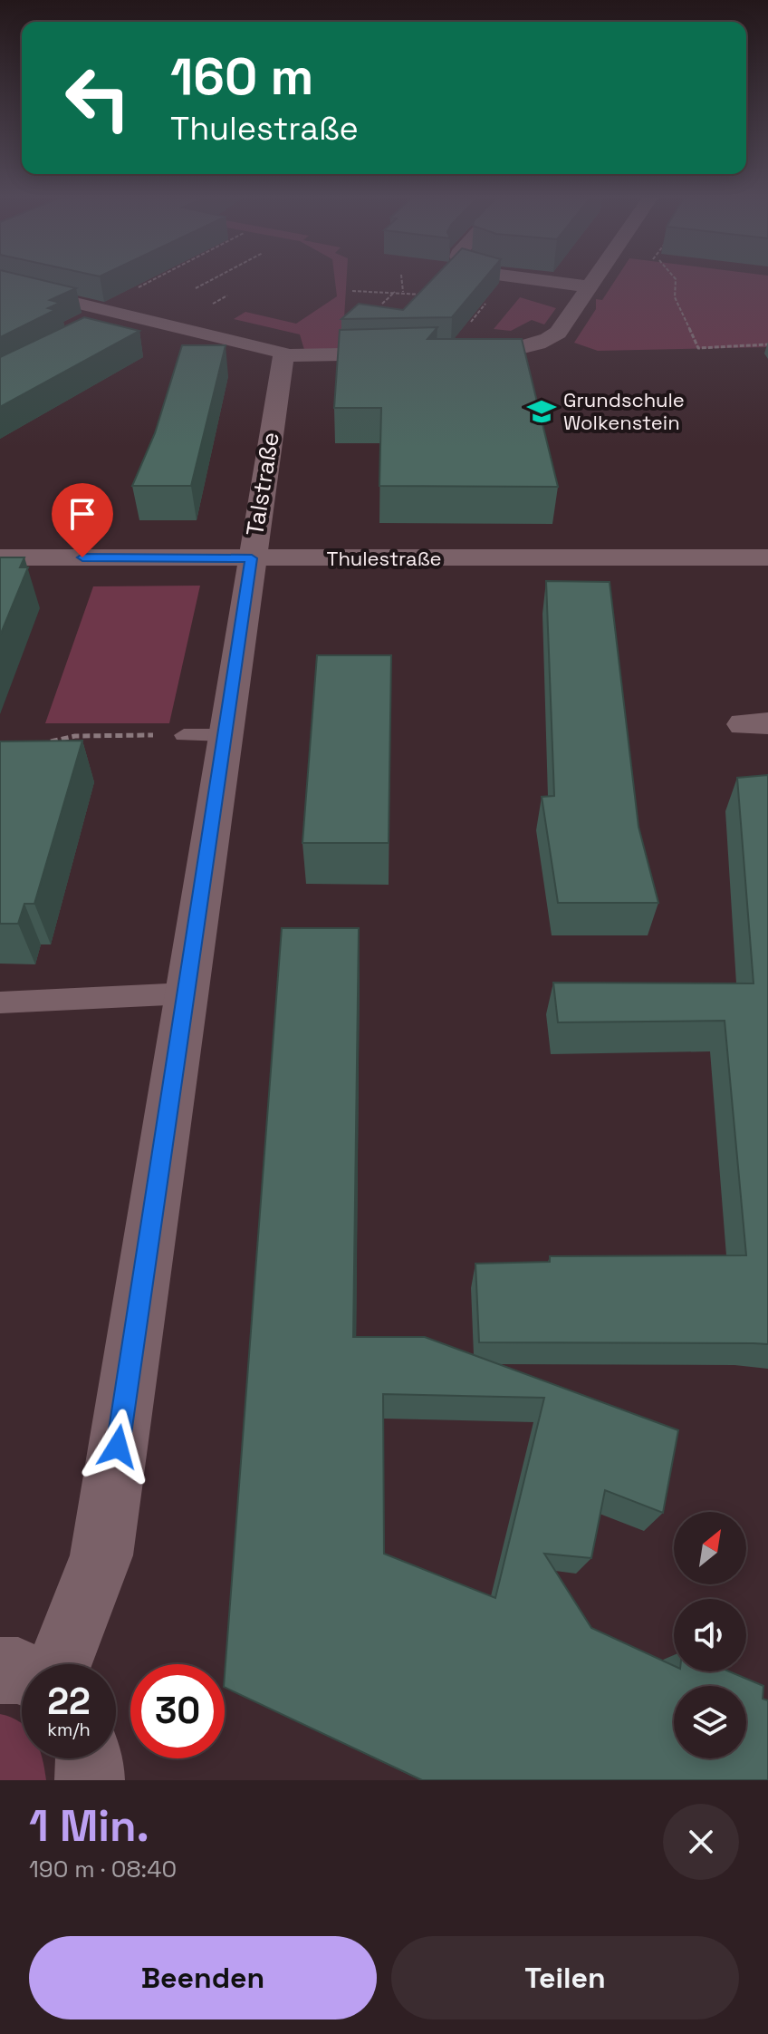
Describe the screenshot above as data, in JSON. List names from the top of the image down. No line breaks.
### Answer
{"streets":{"street":["Talstraße","Thulestraße"]},"crossings":[["Talstraße","Thulestraße"]],"places":{"school or university":["Grundschule Wolkenstein"]},"north":"top right","page":{"turn":["160 m","Thulestraße"],"speed":"22 km/h","limit":"30","heading":["1 Min.","190 m · 08:40"],"buttons":["Beenden","Teilen"]}}
